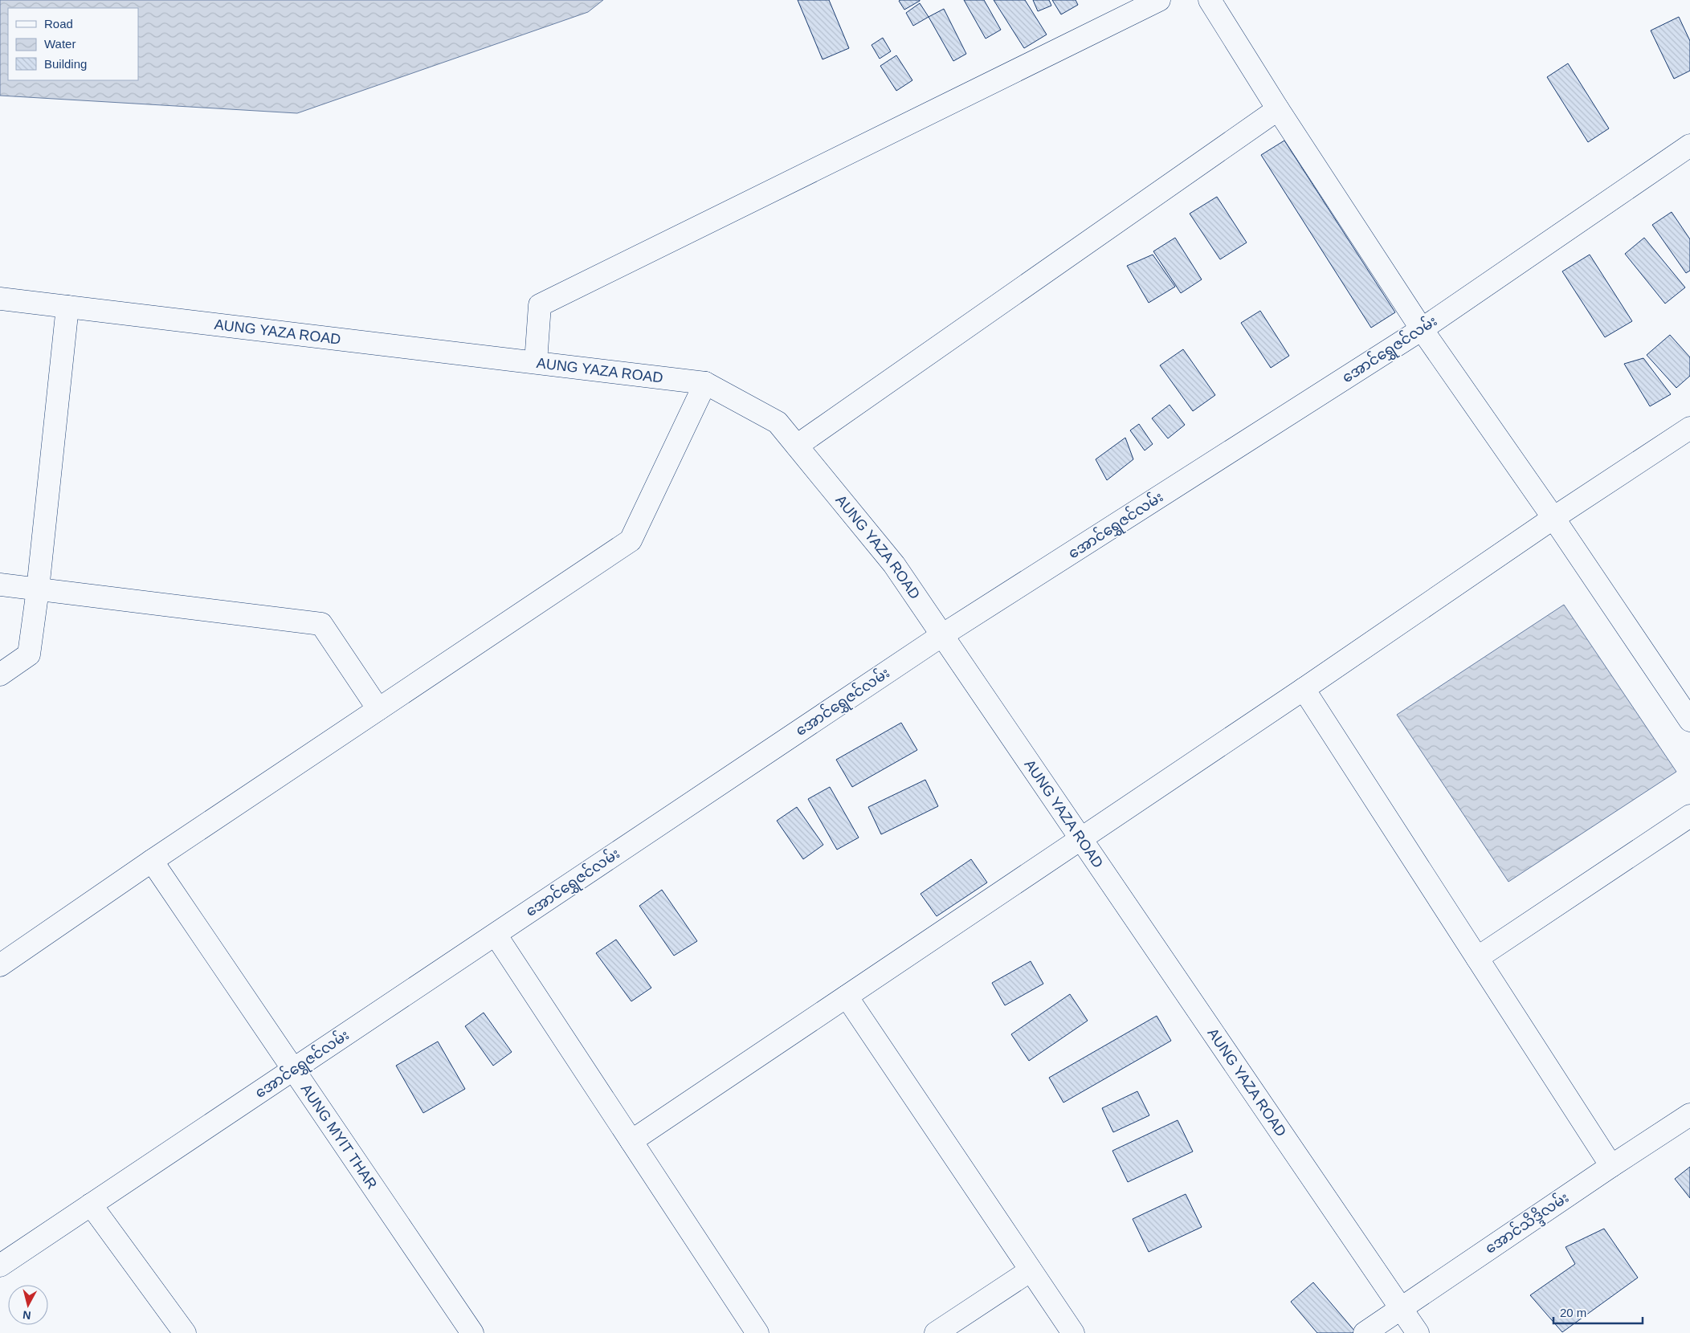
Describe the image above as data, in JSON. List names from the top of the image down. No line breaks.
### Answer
{"streets":{"street":["AUNG YAZA ROAD","အောင်ရွှေဇင်လမ်း","AUNG MYIT THAR","အောင်သိဒ္ဒိလမ်း"]},"crossings":[["AUNG YAZA ROAD","အောင်ရွှေဇင်လမ်း"],["AUNG YAZA ROAD","အောင်သိဒ္ဒိလမ်း"],["အောင်ရွှေဇင်လမ်း","AUNG MYIT THAR"]],"legend":["Road","Water","Building"],"scale_bar":"20 m","north":"bottom"}
